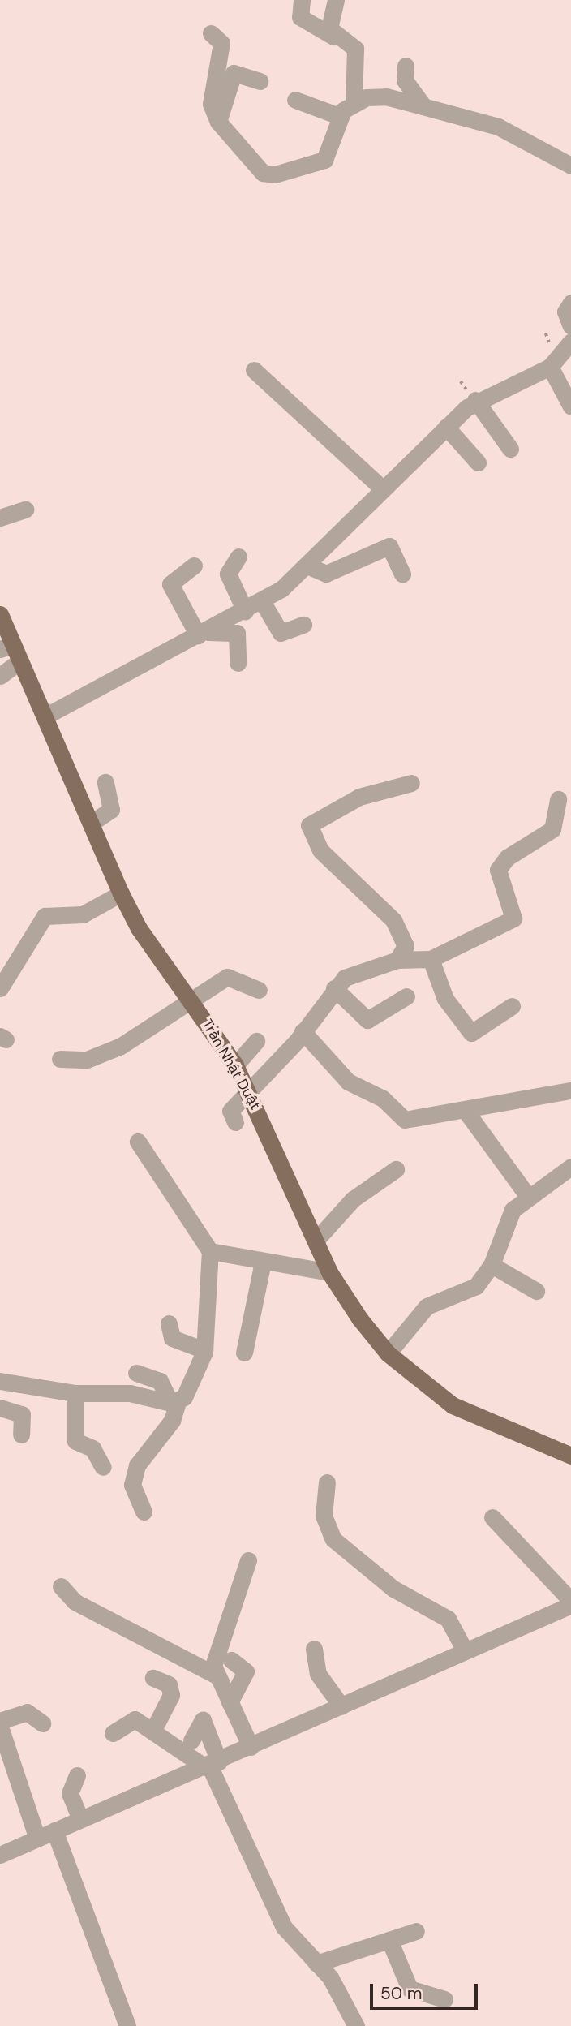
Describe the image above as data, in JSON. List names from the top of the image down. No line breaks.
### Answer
{"streets":{"main road":["Trần Nhật Duật"]},"scale_bar":"50 m"}
